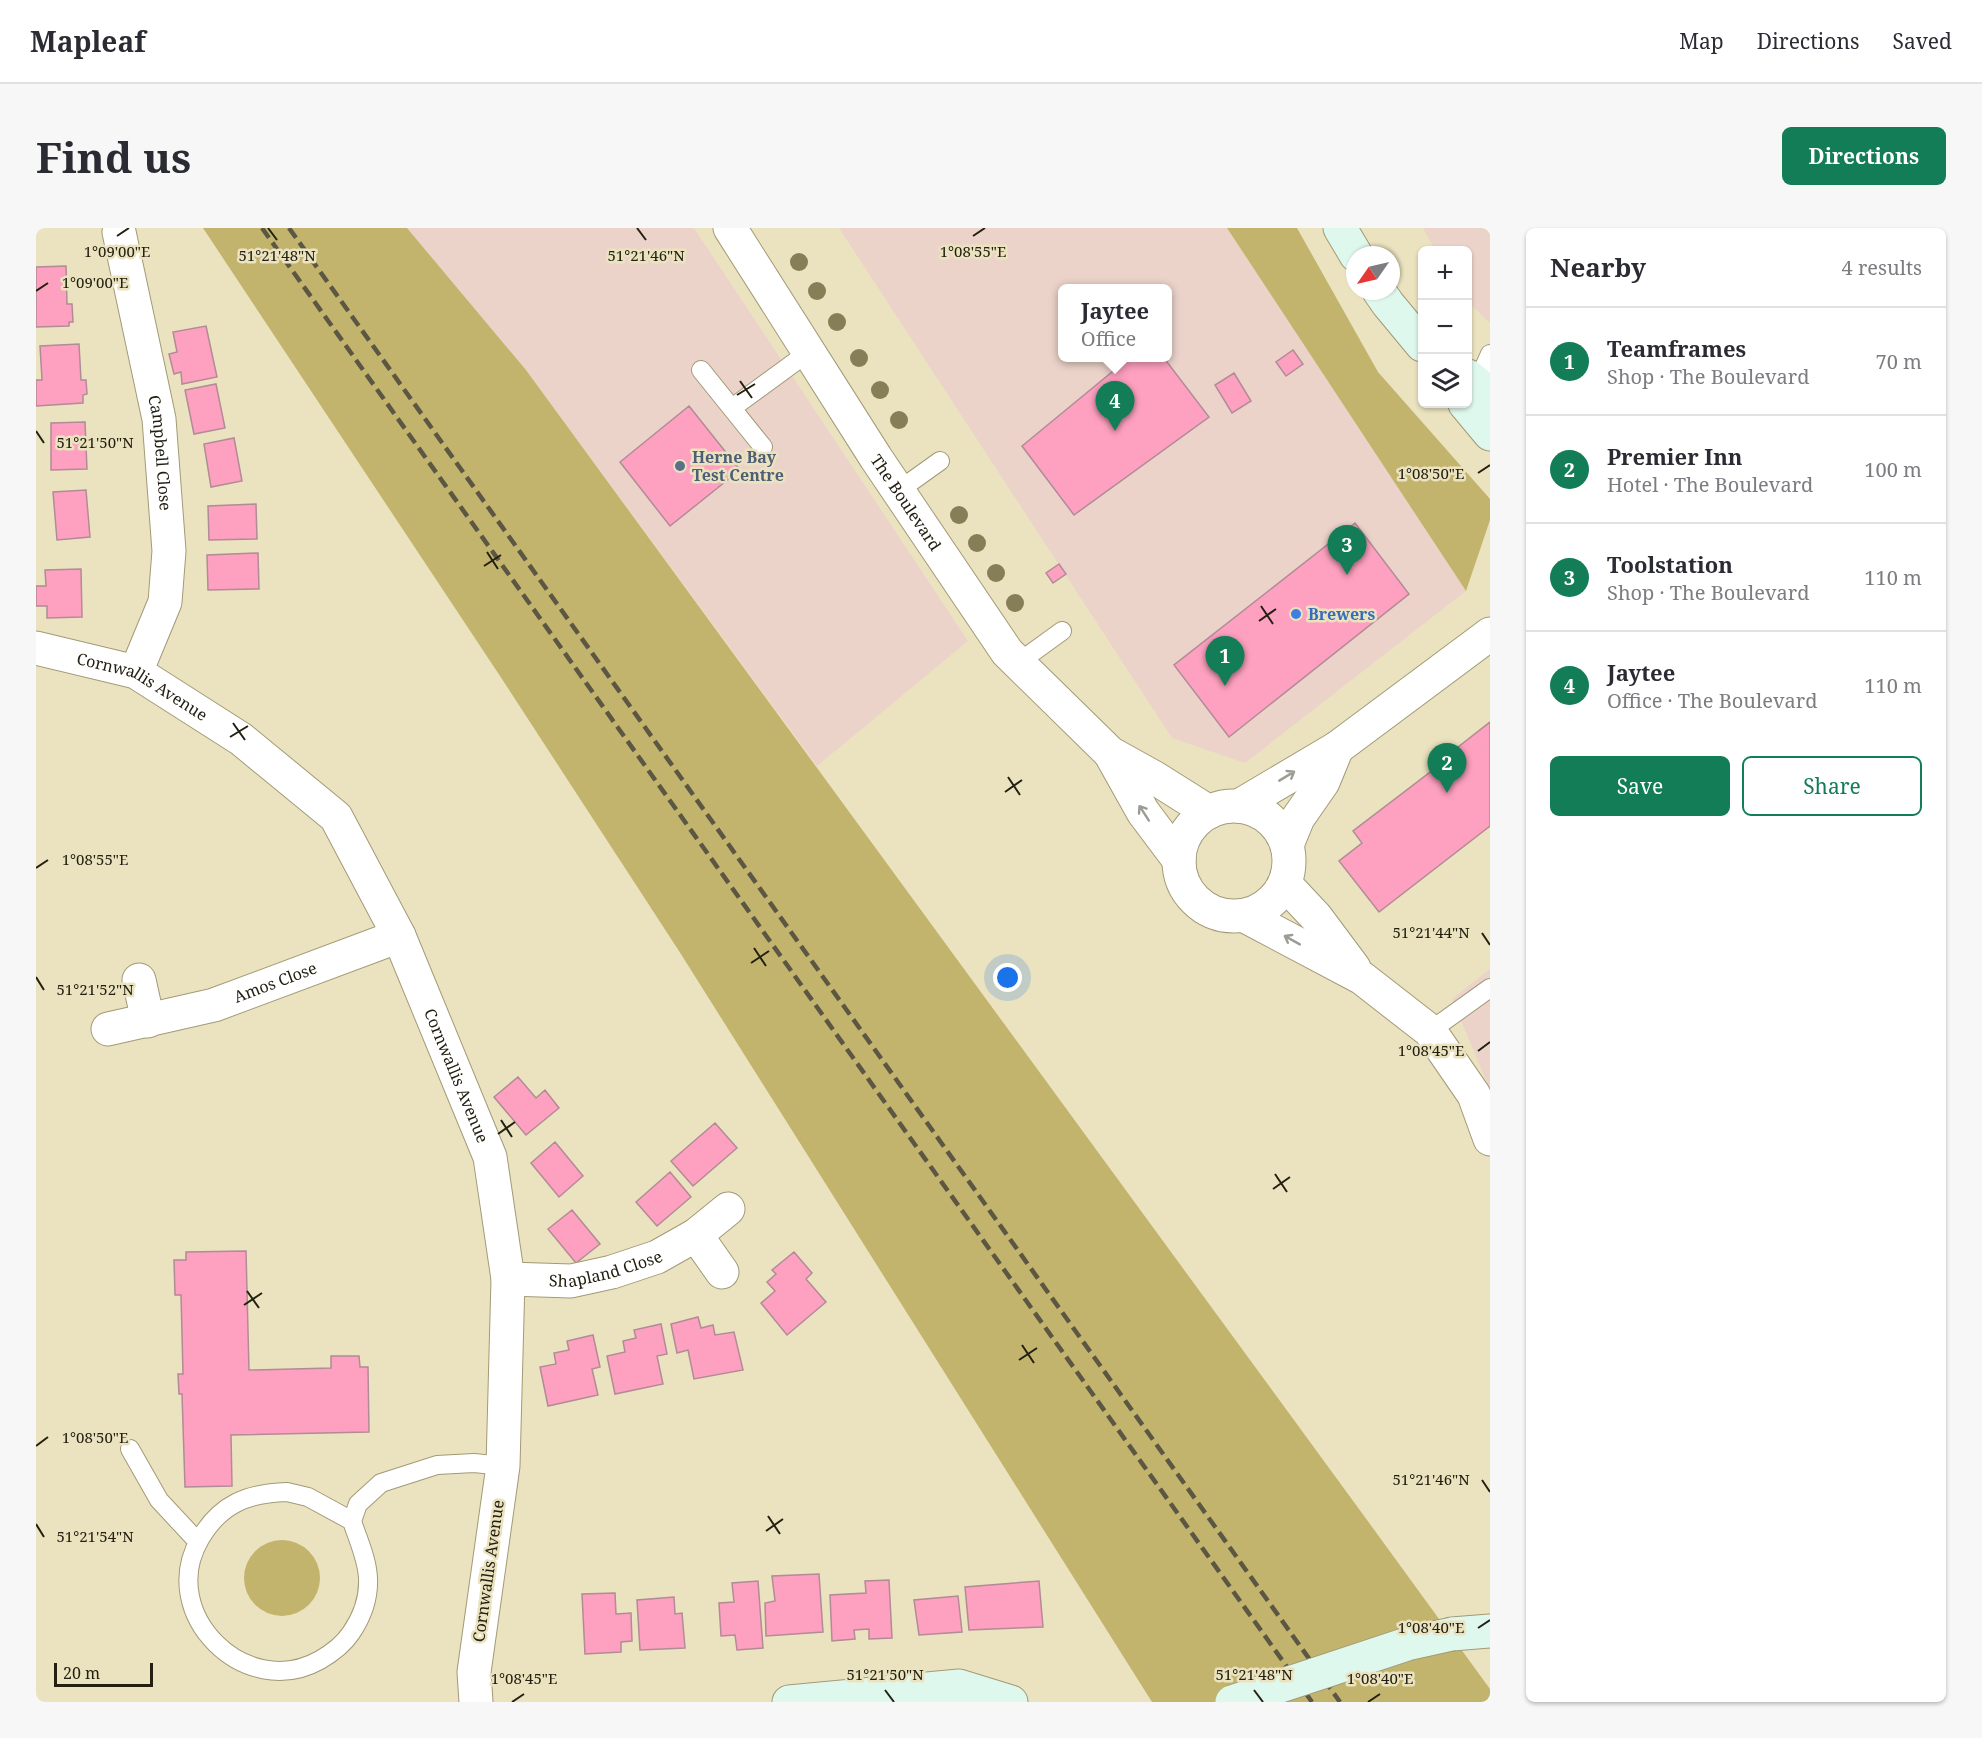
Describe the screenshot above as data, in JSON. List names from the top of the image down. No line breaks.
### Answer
{"streets":{"street":["Campbell Close","The Boulevard","Cornwallis Avenue","Amos Close","Shapland Close"]},"crossings":[["Campbell Close","Cornwallis Avenue"],["Cornwallis Avenue","Amos Close"],["Cornwallis Avenue","Shapland Close"]],"places":["Herne Bay Test Centre","Brewers"],"scale_bar":"20 m","north":"bottom left","page":{"header":"Mapleaf","nav":["Map","Directions","Saved"],"buttons":["Directions",["Save","Share"]],"title":"Find us","heading":["Nearby","4 results"],"map_buttons":["+","−"],"popup":["Jaytee","Office"],"list":[{"mark":"1","name":"Teamframes","note":"Shop · The Boulevard","value":"70 m"},{"mark":"2","name":"Premier Inn","note":"Hotel · The Boulevard","value":"100 m"},{"mark":"3","name":"Toolstation","note":"Shop · The Boulevard","value":"110 m"},{"mark":"4","name":"Jaytee","note":"Office · The Boulevard","value":"110 m"}],"pins":["4","3","1","2"],"scale":"20 m"},"coordinates":["1°09'00\"E","1°08'55\"E","51°21'48\"N","51°21'46\"N","51°21'50\"N","1°08'50\"E","51°21'44\"N","51°21'52\"N","1°08'45\"E","51°21'54\"N","1°08'40\"E"]}
